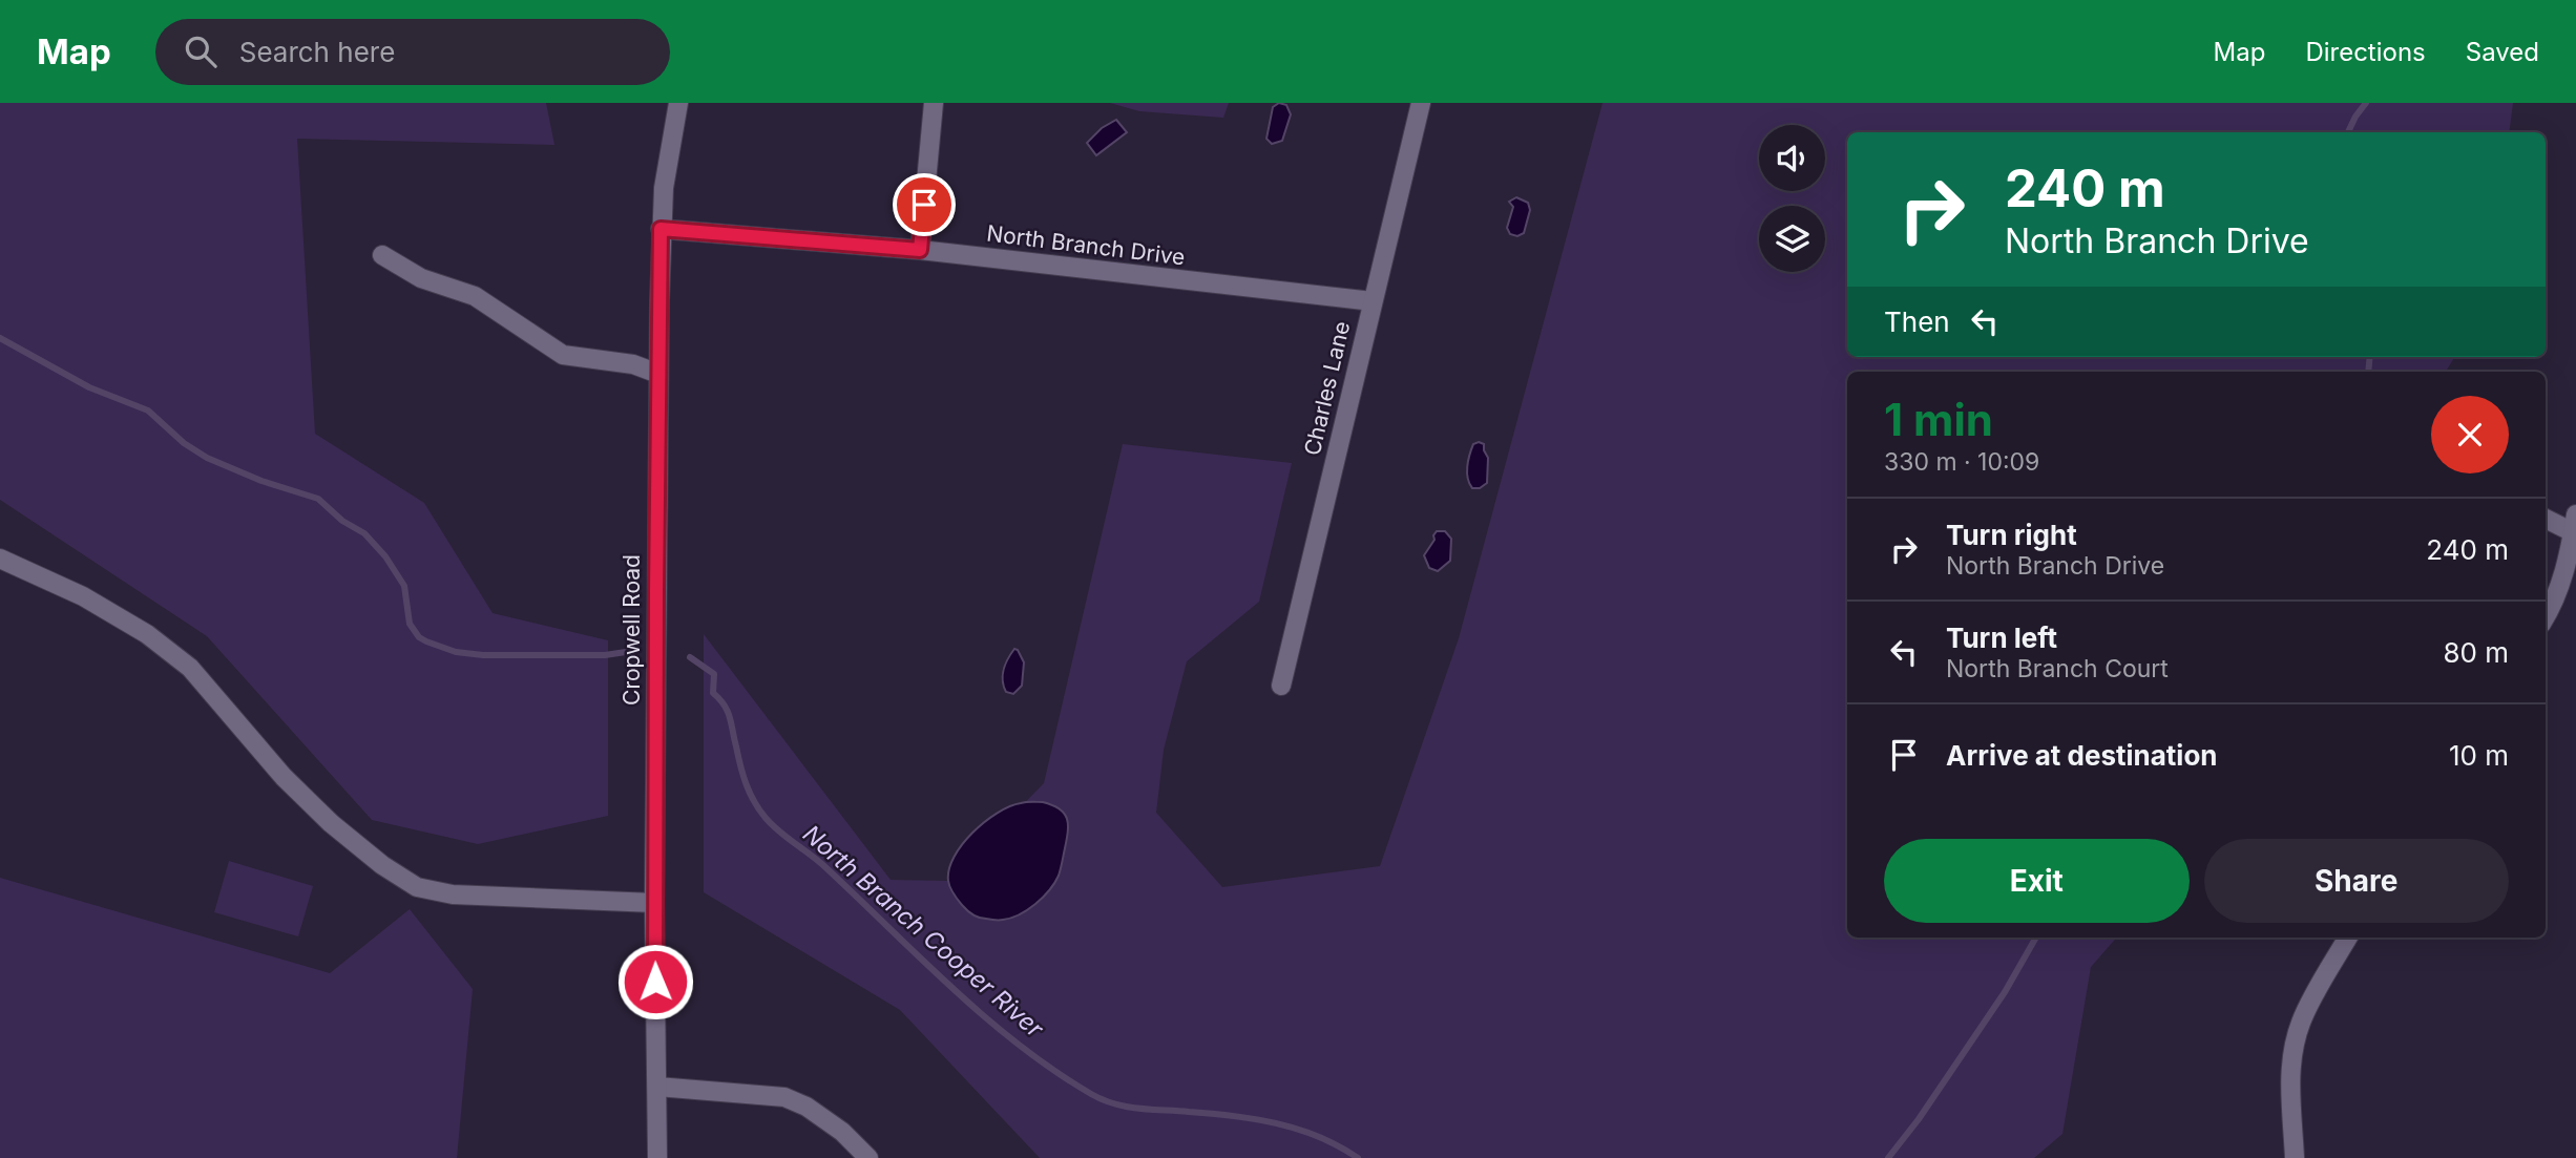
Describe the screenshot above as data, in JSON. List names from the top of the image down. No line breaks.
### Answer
{"streets":{"street":["North Branch Drive","Charles Lane","Cropwell Road"]},"crossings":[["North Branch Drive","Charles Lane"],["North Branch Drive","Cropwell Road"]],"water":["North Branch Cooper River"],"page":{"header":"Map","search":"Search here","nav":["Map","Directions","Saved"],"turn":["240 m","North Branch Drive"],"then":"Then","heading":["1 min","330 m · 10:09"],"list":[{"name":"Turn right","note":"North Branch Drive","value":"240 m"},{"name":"Turn left","note":"North Branch Court","value":"80 m"},{"name":"Arrive at destination","value":"10 m"}],"buttons":["Exit","Share"]}}
